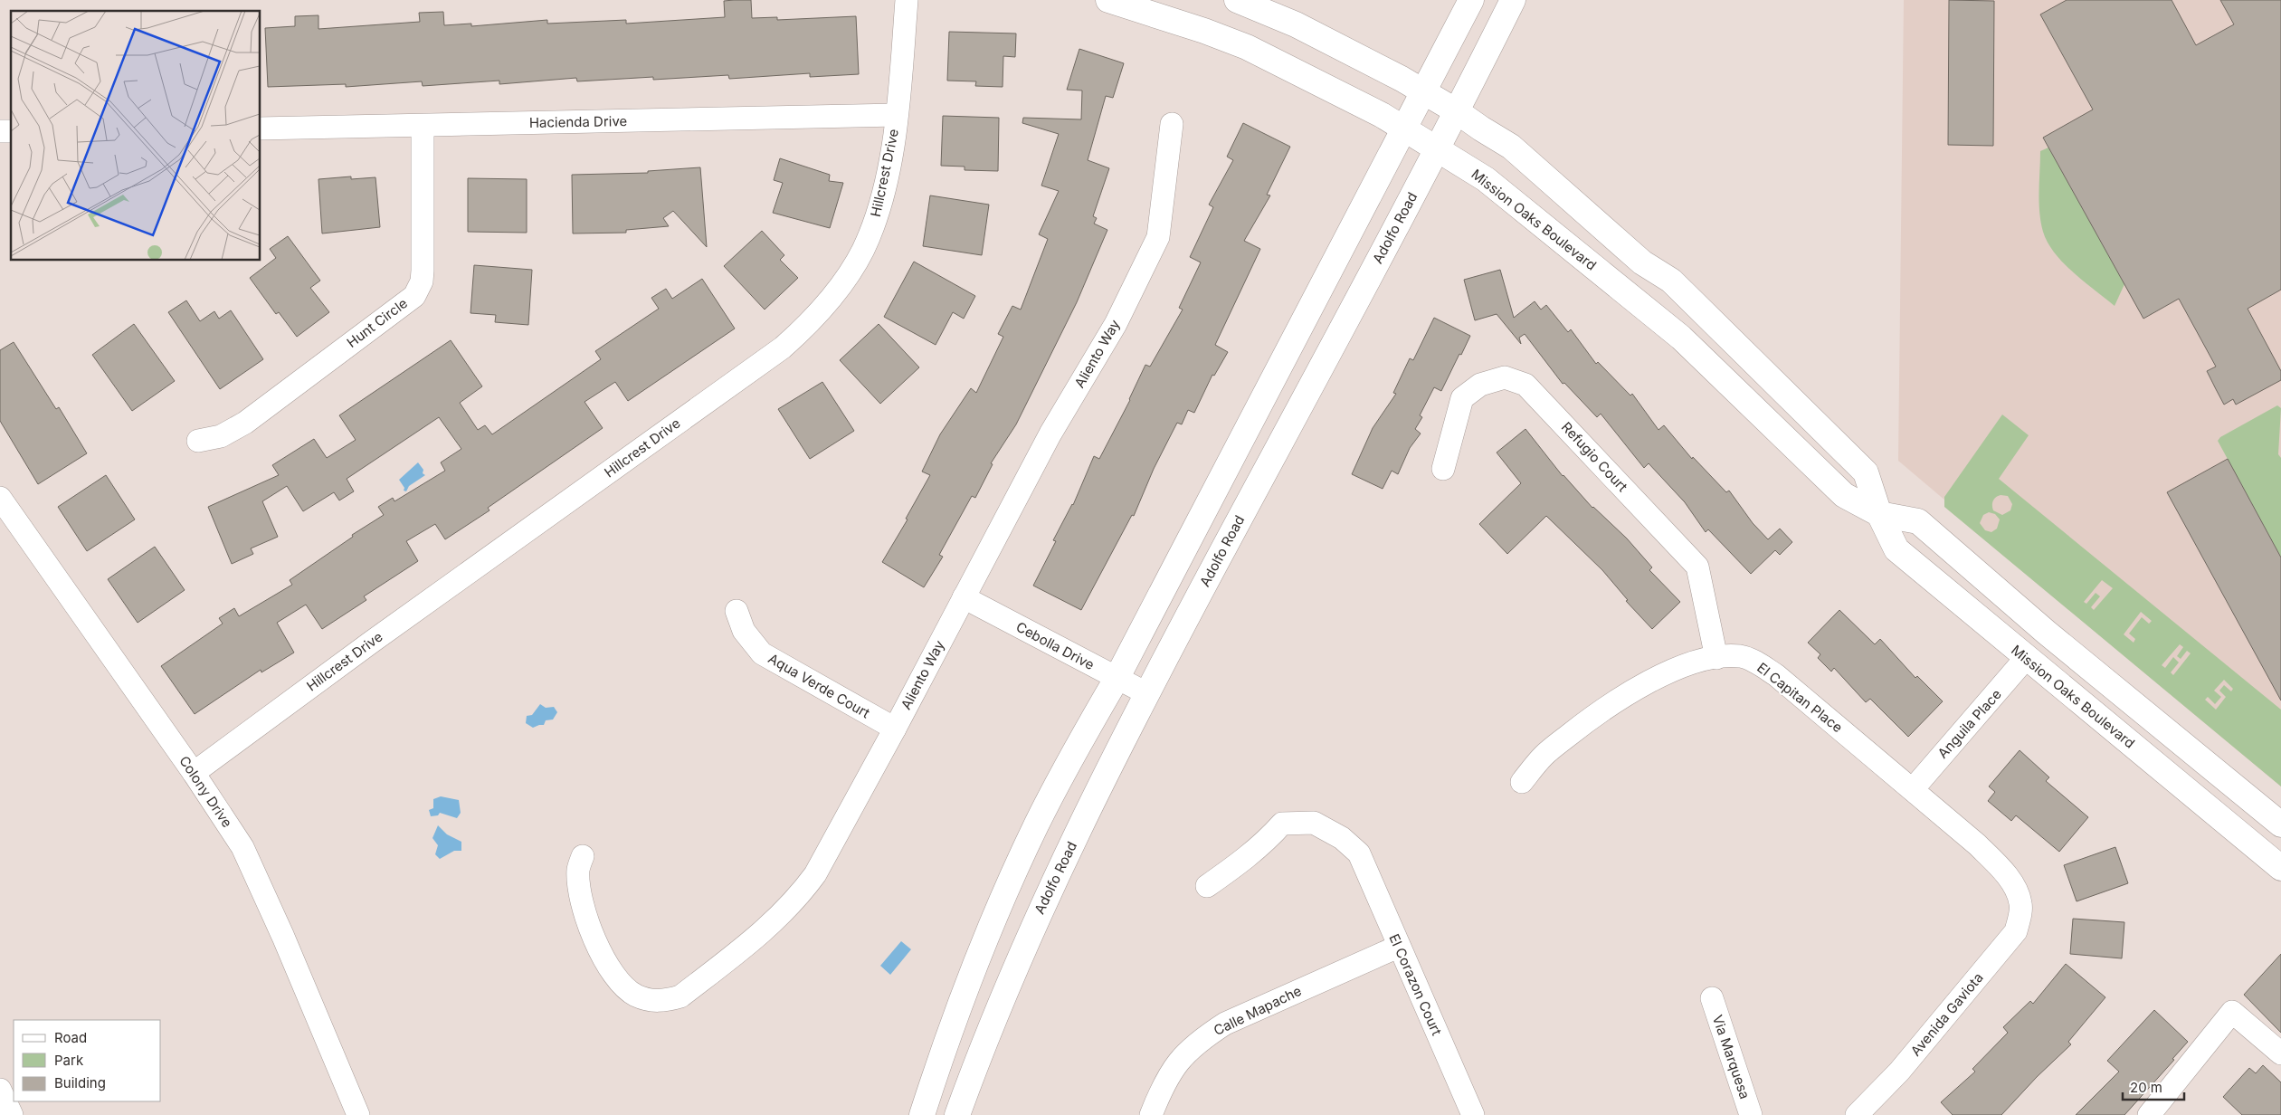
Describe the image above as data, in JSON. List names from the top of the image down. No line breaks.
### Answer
{"streets":{"main road":["Mission Oaks Boulevard","Adolfo Road"],"street":["Hacienda Drive","Hillcrest Drive","Hunt Circle","Aliento Way","Refugio Court","Cebolla Drive","Aqua Verde Court","El Capitan Place","Anguila Place","Colony Drive","El Corazon Court","Calle Mapache","Avenida Gaviota","Via Marquesa"]},"crossings":[["Hacienda Drive","Hillcrest Drive"],["Hacienda Drive","Hunt Circle"],["Hillcrest Drive","Colony Drive"],["Mission Oaks Boulevard","Adolfo Road"],["Mission Oaks Boulevard","Anguila Place"],["Adolfo Road","Cebolla Drive"],["Aliento Way","Cebolla Drive"],["Aliento Way","Aqua Verde Court"],["Refugio Court","El Capitan Place"],["El Capitan Place","Anguila Place"],["El Capitan Place","Avenida Gaviota"],["El Corazon Court","Calle Mapache"]],"legend":["Road","Park","Building"],"scale_bar":"20 m"}
